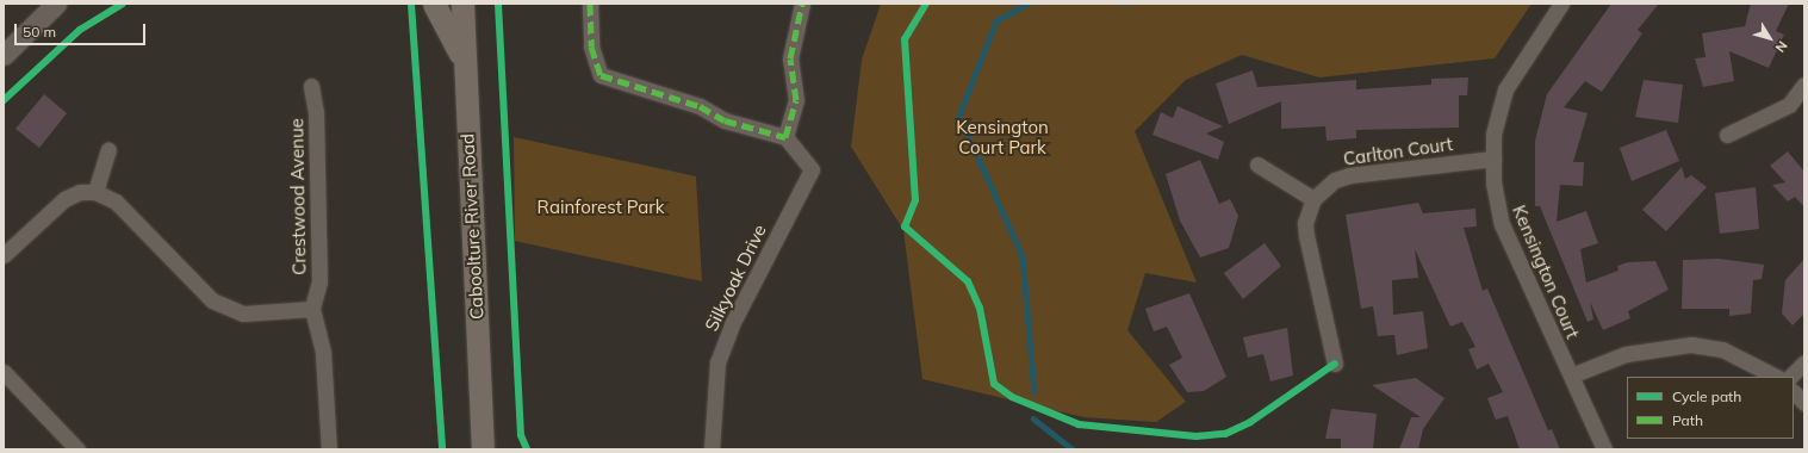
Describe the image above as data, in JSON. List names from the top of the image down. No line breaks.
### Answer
{"streets":{"main road":["Caboolture River Road"],"street":["Carlton Court","Crestwood Avenue","Kensington Court","Silkyoak Drive"]},"crossings":[["Carlton Court","Kensington Court"]],"parks":["Kensington Court Park","Rainforest Park"],"legend":["Cycle path","Path"],"scale_bar":"50 m","north":"bottom right"}
